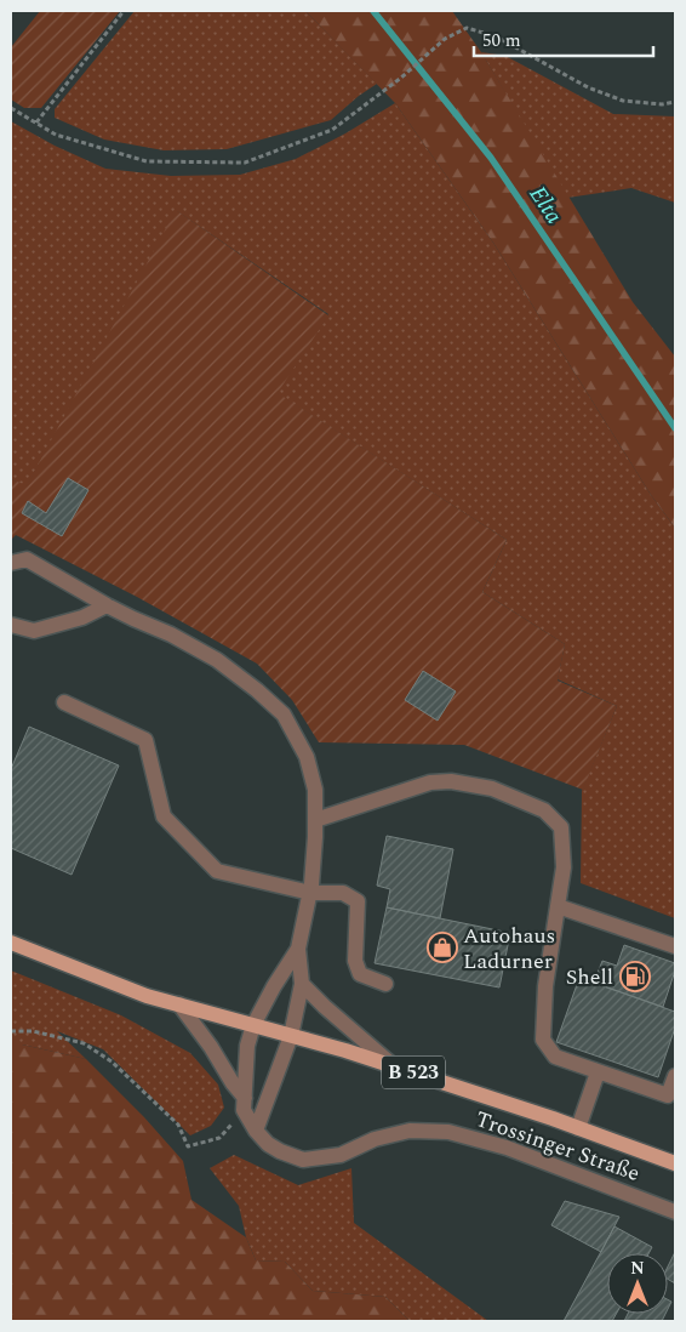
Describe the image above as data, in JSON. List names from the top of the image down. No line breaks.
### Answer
{"streets":{"main road":["B 523","Trossinger Straße"]},"water":["Elta"],"places":{"shop":["Autohaus Ladurner"],"fuel station":["Shell"]},"scale_bar":"50 m","north":"top"}
